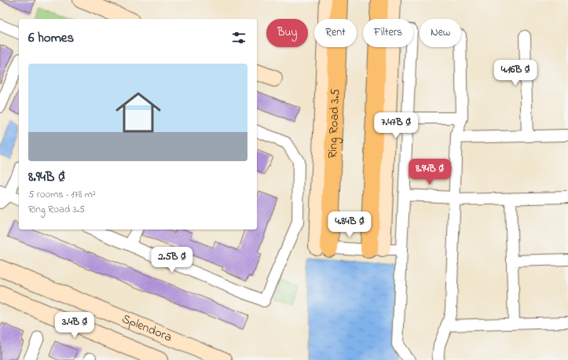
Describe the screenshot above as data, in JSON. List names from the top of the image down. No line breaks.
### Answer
{"streets":{"main road":["Ring Road 3.5","Splendora"]},"page":{"chip":["Buy","Rent","Filters","New"],"heading":"6 homes","list":[{"name":"8.94B ₫","note":"5 rooms · 178 m² · Ring Road 3.5"}],"price":["4.16B ₫","7.47B ₫","8.94B ₫","4.84B ₫","2.5B ₫","3.4B ₫"]}}
